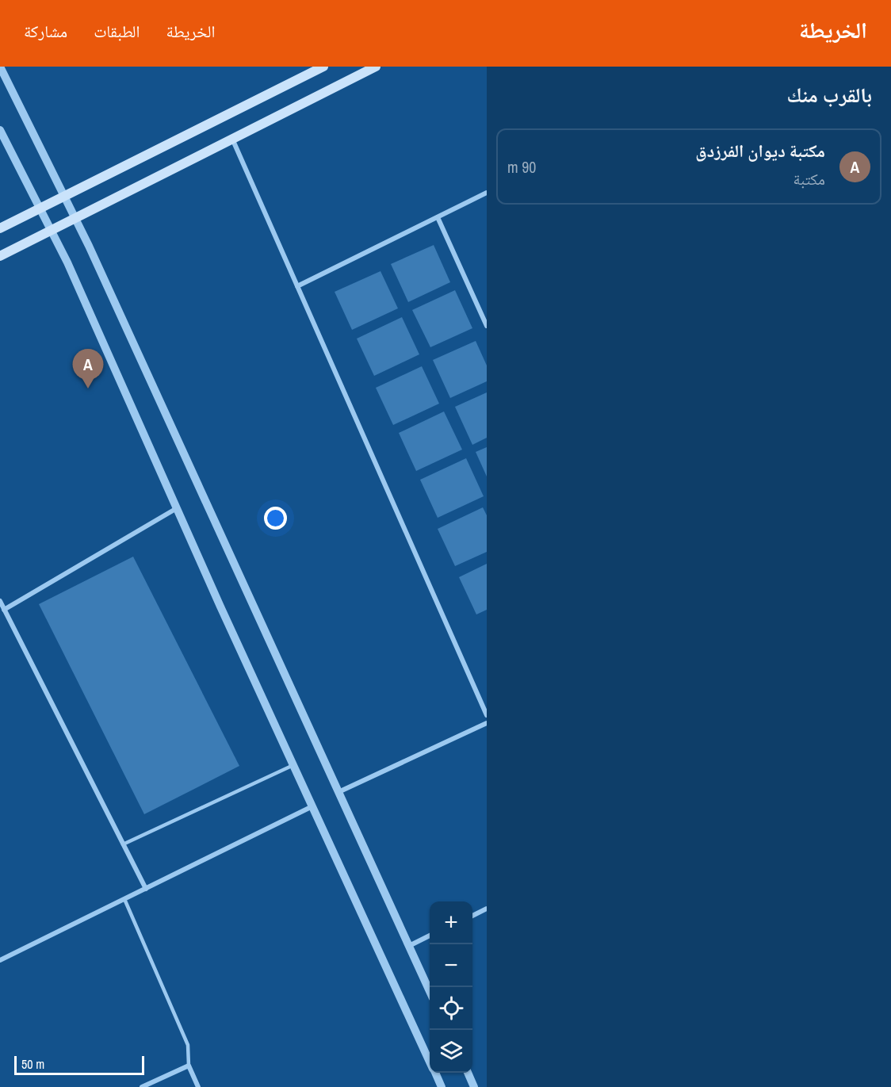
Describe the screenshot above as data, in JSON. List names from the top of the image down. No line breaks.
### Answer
{"scale_bar":"50 m","page":{"header":"الخريطة","nav":["الخريطة","الطبقات","مشاركة"],"heading":"بالقرب منك","list":[{"mark":"A","name":"مكتبة ديوان الفرزدق","note":"مكتبة","value":"90 m"}],"pins":"A","map_buttons":["+","−"],"scale":"50 m"}}
